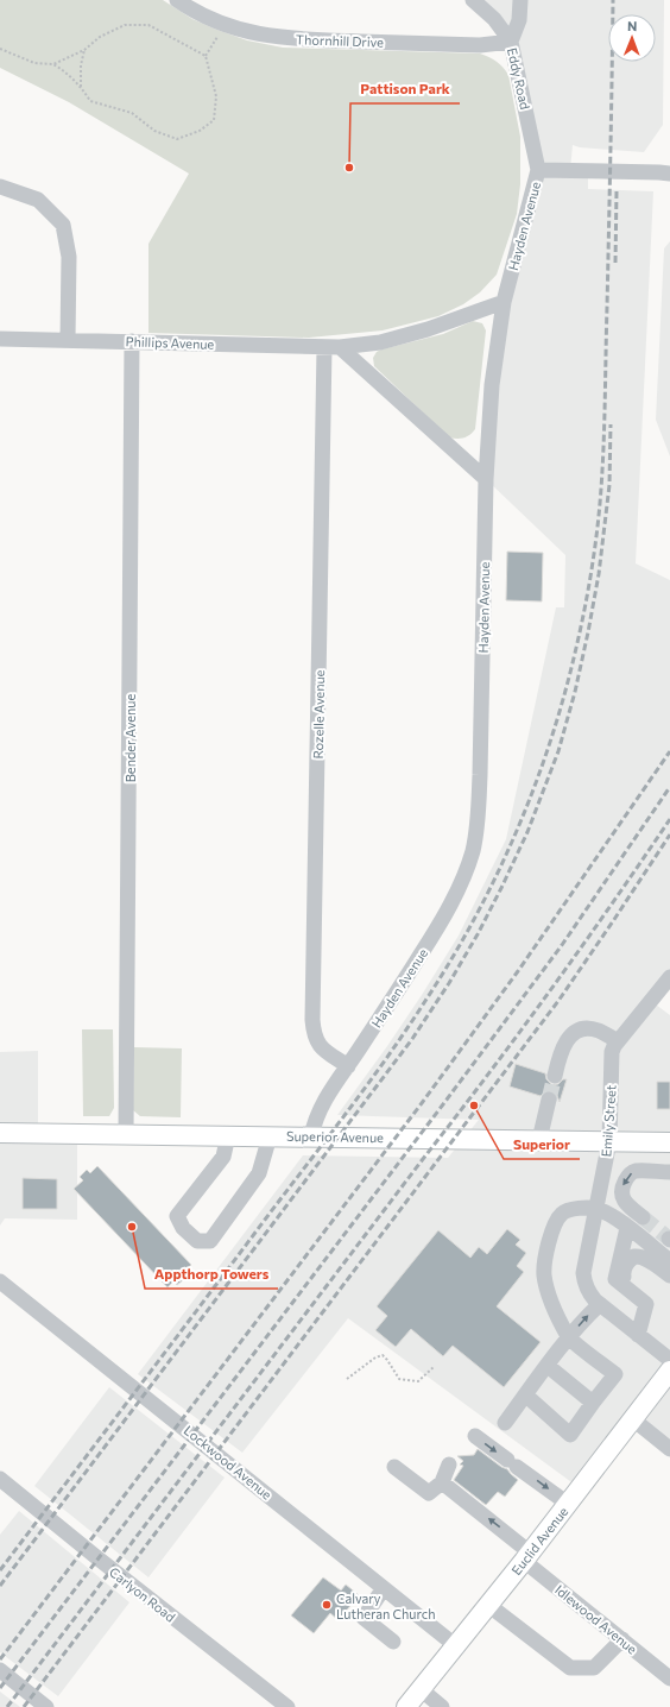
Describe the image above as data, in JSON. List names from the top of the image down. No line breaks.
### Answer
{"streets":{"main road":["Superior Avenue","Euclid Avenue"],"street":["Thornhill Drive","Eddy Road","Hayden Avenue","Phillips Avenue","Rozelle Avenue","Bender Avenue","Emily Street","Lockwood Avenue","Carlyon Road","Idlewood Avenue"]},"crossings":[["Thornhill Drive","Eddy Road"],["Eddy Road","Hayden Avenue"],["Hayden Avenue","Phillips Avenue"],["Hayden Avenue","Rozelle Avenue"],["Hayden Avenue","Superior Avenue"],["Phillips Avenue","Rozelle Avenue"],["Phillips Avenue","Bender Avenue"],["Bender Avenue","Superior Avenue"],["Emily Street","Superior Avenue"],["Lockwood Avenue","Euclid Avenue"],["Euclid Avenue","Idlewood Avenue"]],"places":["Pattison Park","Superior","Appthorp Towers","Calvary Lutheran Church"],"north":"top"}
